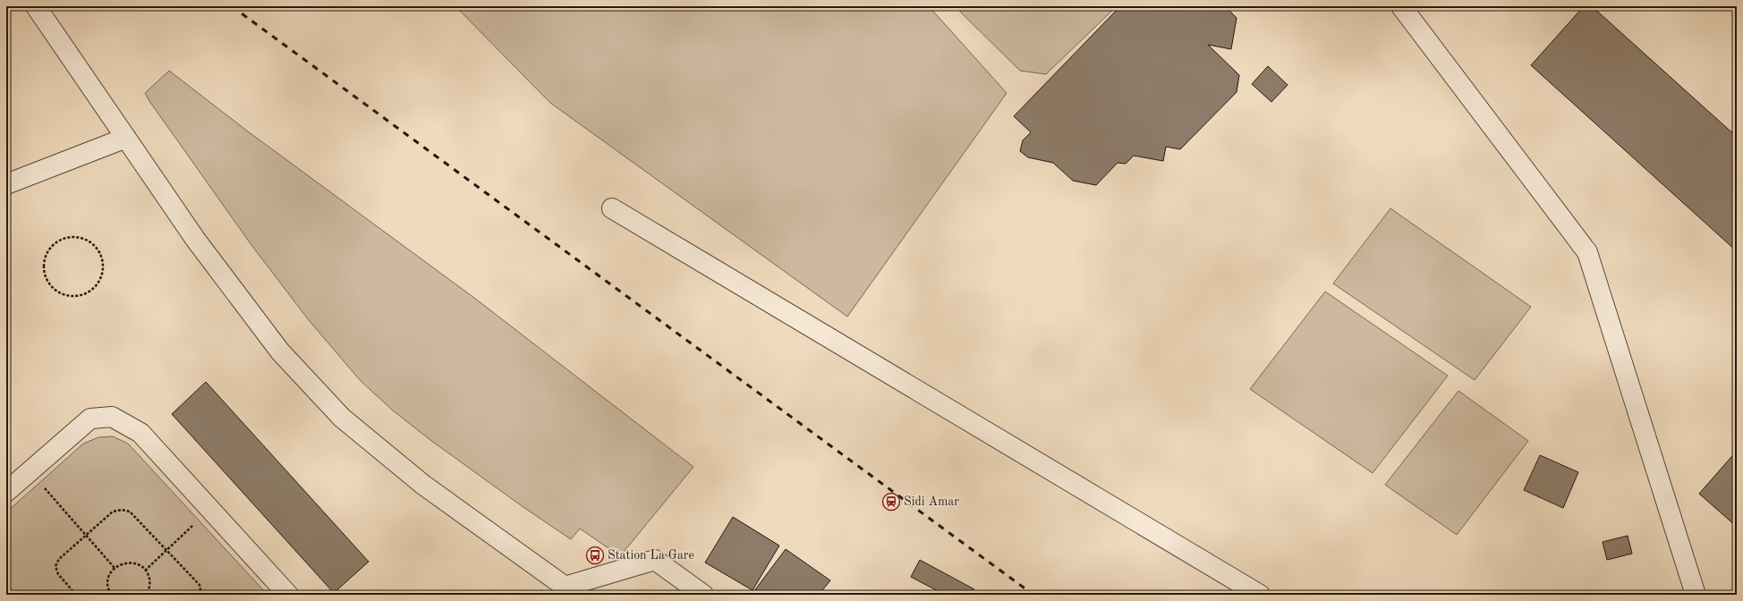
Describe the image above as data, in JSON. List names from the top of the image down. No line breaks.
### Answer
{"places":{"station":["Sidi Amar"],"bus stop":["Station La Gare"]}}
